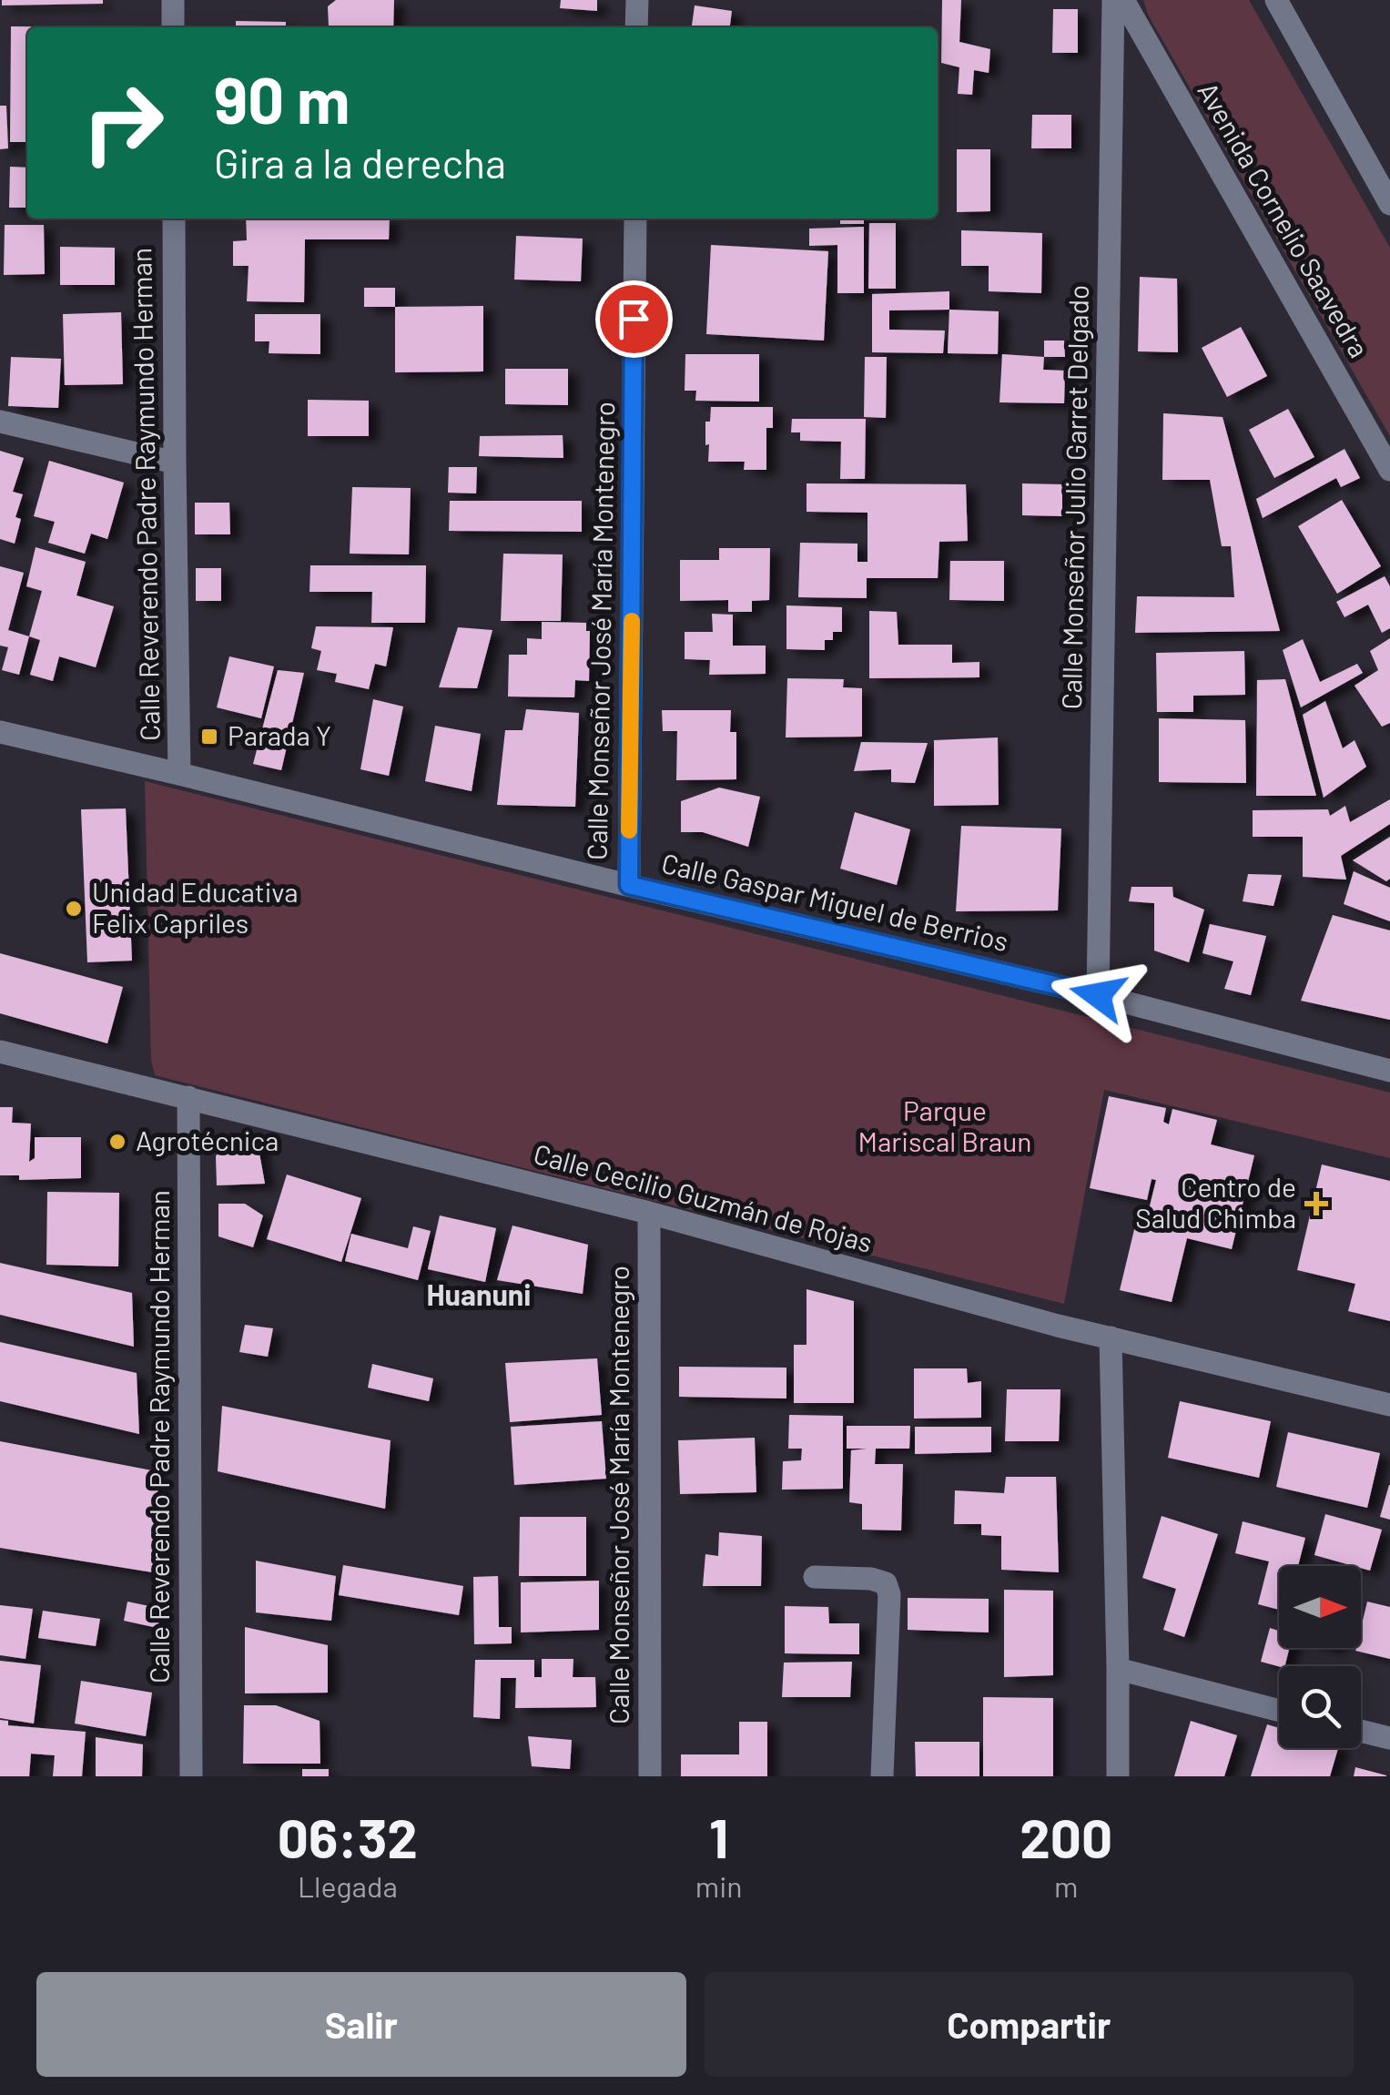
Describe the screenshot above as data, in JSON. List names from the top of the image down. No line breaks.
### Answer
{"streets":{"street":["Avenida Cornelio Saavedra","Calle Reverendo Padre Raymundo Herman","Calle Monseñor Julio Garret Delgado","Calle Monseñor José María Montenegro","Calle Gaspar Miguel de Berrios","Calle Cecilio Guzmán de Rojas"]},"crossings":[["Calle Reverendo Padre Raymundo Herman","Calle Gaspar Miguel de Berrios"],["Calle Reverendo Padre Raymundo Herman","Calle Cecilio Guzmán de Rojas"],["Calle Monseñor Julio Garret Delgado","Calle Gaspar Miguel de Berrios"],["Calle Monseñor José María Montenegro","Calle Gaspar Miguel de Berrios"],["Calle Monseñor José María Montenegro","Calle Cecilio Guzmán de Rojas"]],"districts":["Huanuni"],"parks":["Parque Mariscal Braun"],"places":{"transit":["Parada Y"],"other":["Unidad Educativa Felix Capriles","Agrotécnica"],"health":["Centro de Salud Chimba"]},"north":"right","page":{"turn":["90 m","Gira a la derecha"],"eta":["06:32","Llegada","1","min","200","m"],"buttons":["Salir","Compartir"]}}
